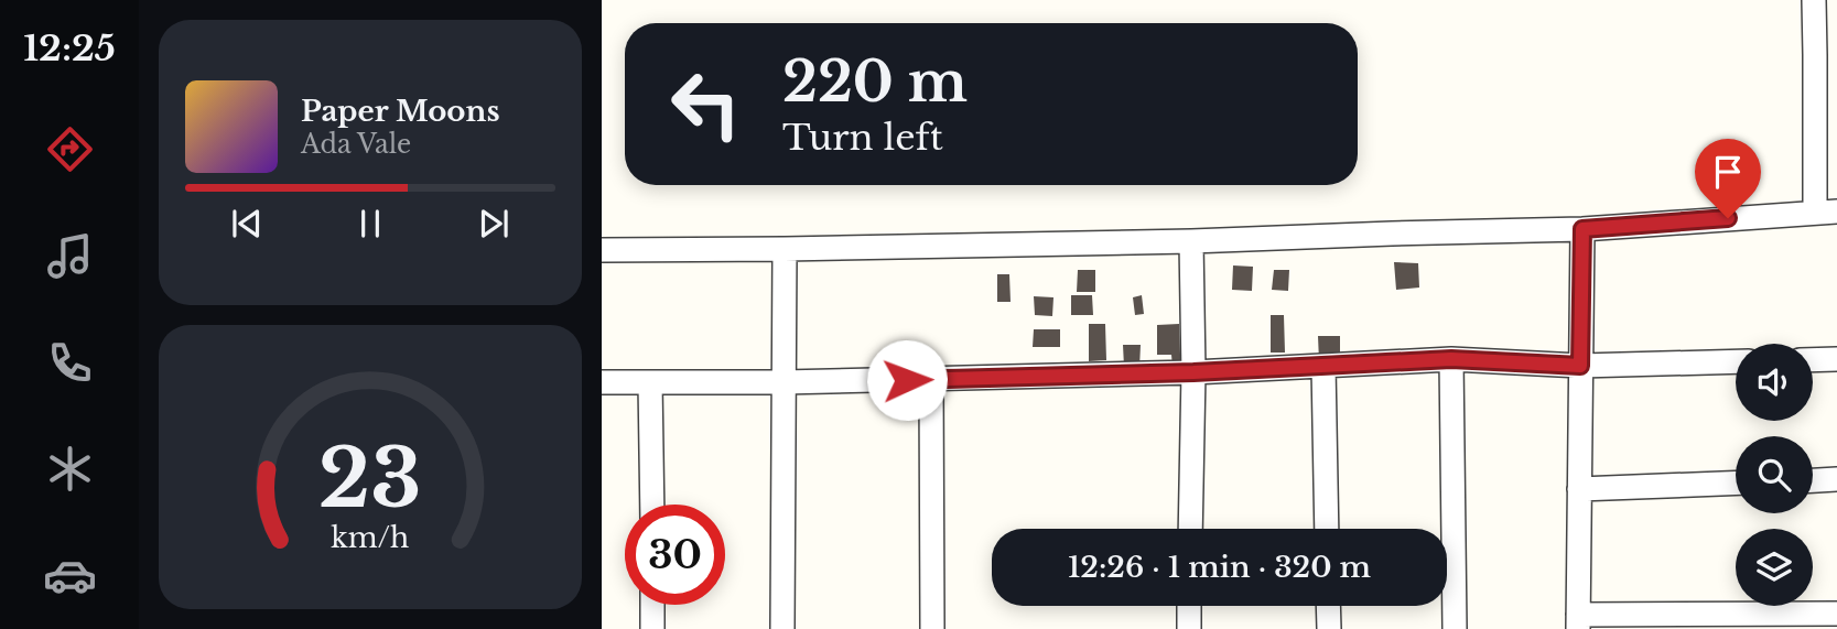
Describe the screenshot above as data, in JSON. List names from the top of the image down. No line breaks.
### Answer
{"page":{"tabs":"12:25","turn":["220 m","Turn left"],"song":["Paper Moons","Ada Vale"],"limit":"30","trip":"12:26 · 1 min · 320 m","gauge":["23","km/h"]}}
